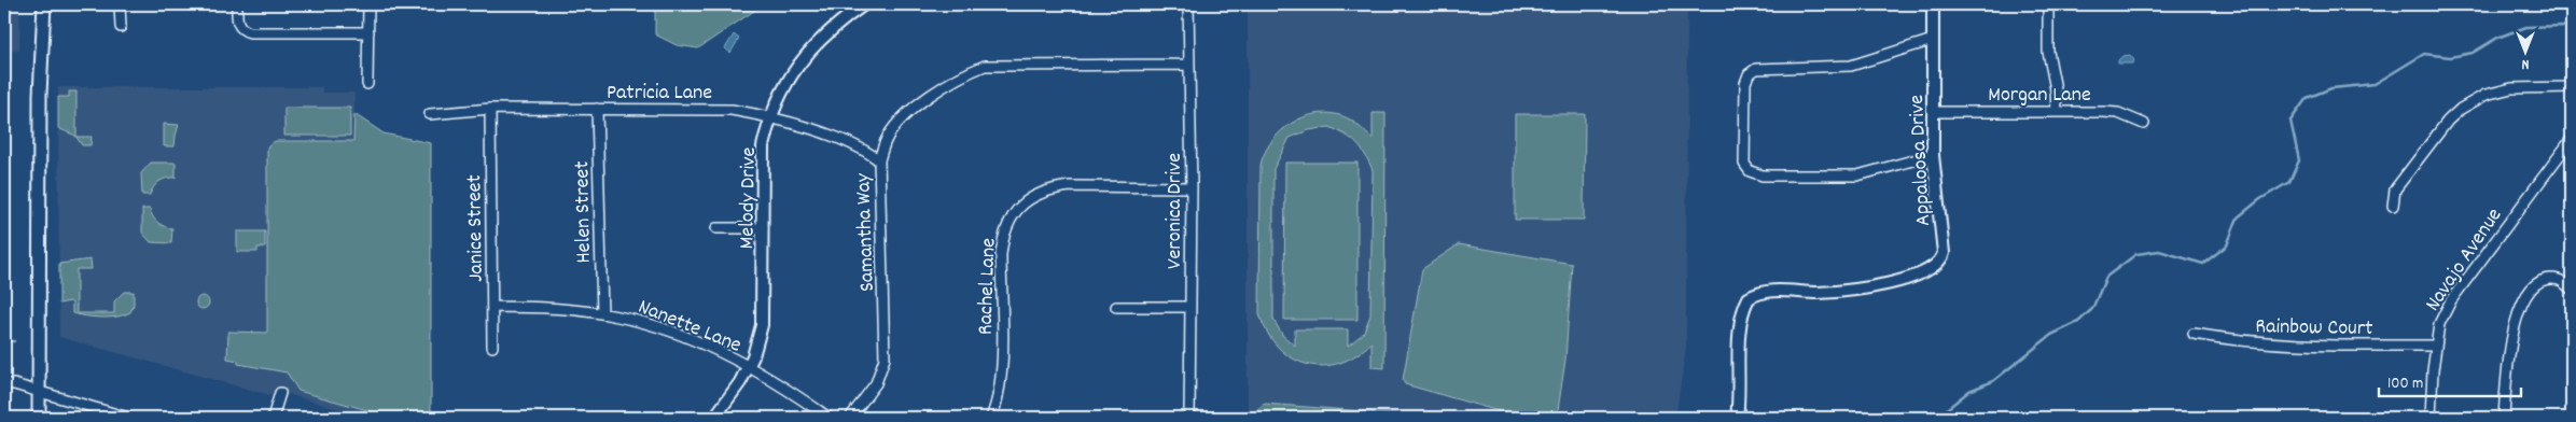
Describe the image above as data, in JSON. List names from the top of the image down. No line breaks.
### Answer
{"streets":{"street":["Patricia Lane","Morgan Lane","Appaloosa Drive","Melody Drive","Veronica Drive","Helen Street","Janice Street","Samantha Way","Navajo Avenue","Rachel Lane","Nanette Lane","Rainbow Court"]},"crossings":[["Patricia Lane","Melody Drive"],["Patricia Lane","Helen Street"],["Patricia Lane","Janice Street"],["Patricia Lane","Samantha Way"],["Morgan Lane","Appaloosa Drive"],["Melody Drive","Nanette Lane"],["Veronica Drive","Samantha Way"],["Veronica Drive","Rachel Lane"],["Helen Street","Nanette Lane"],["Janice Street","Nanette Lane"],["Navajo Avenue","Rainbow Court"]],"scale_bar":"100 m","north":"bottom"}
